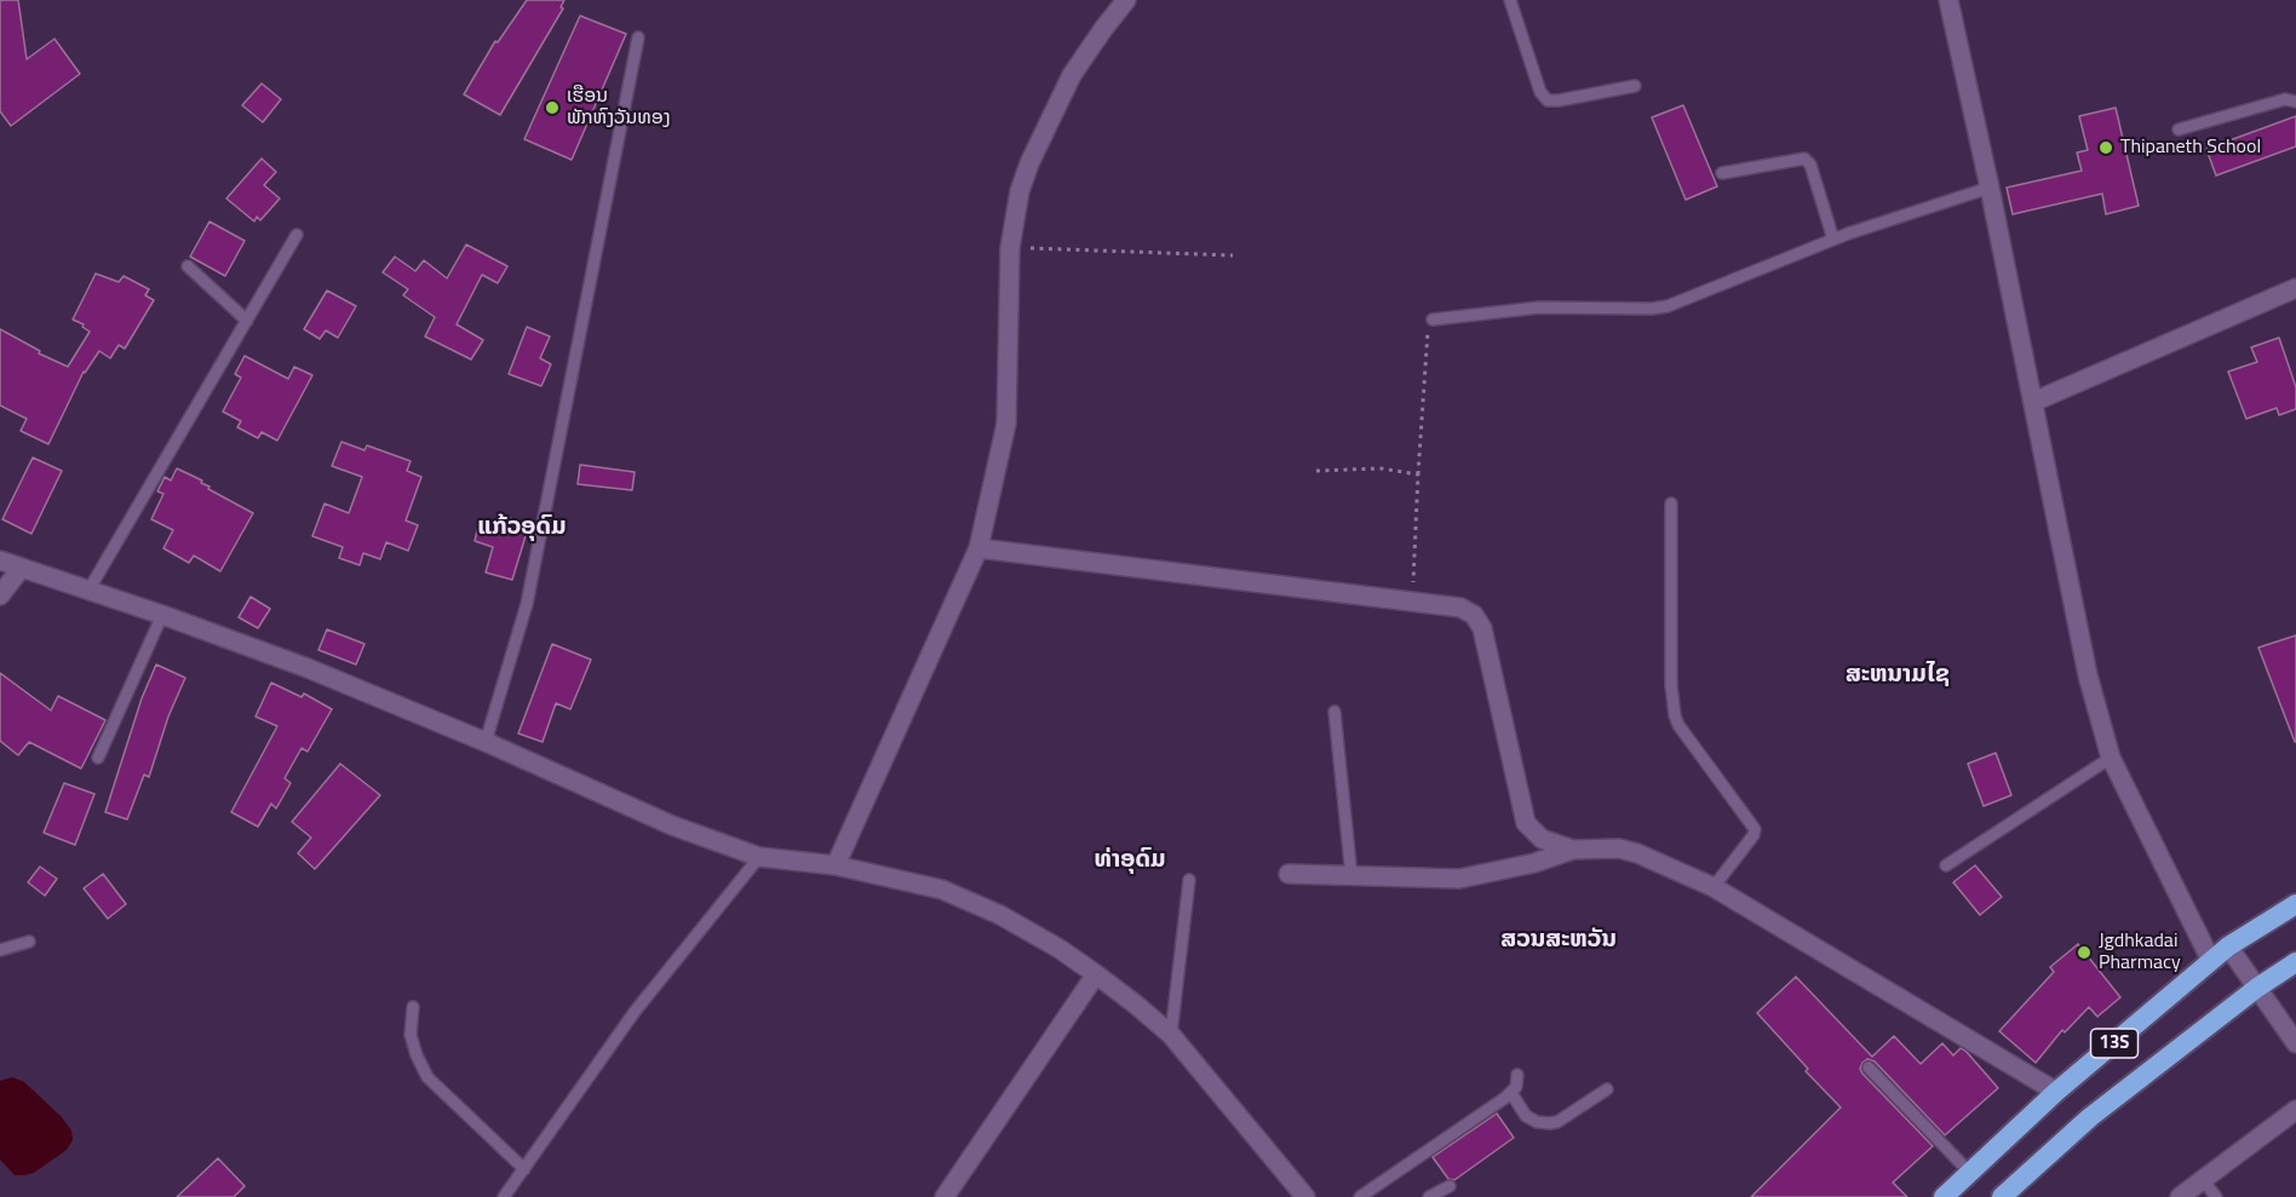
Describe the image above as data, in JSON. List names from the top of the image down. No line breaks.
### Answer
{"streets":{"highway":["13S"]},"districts":["ແກ້ວອຸດົມ","ສະຫນາມໄຊ","ທ່າອຸດົມ","ສວນສະຫວັນ"],"places":["ເຮືອນ ພັກຫົງວັນທອງ","Thipaneth School","Jgdhkadai Pharmacy"]}
